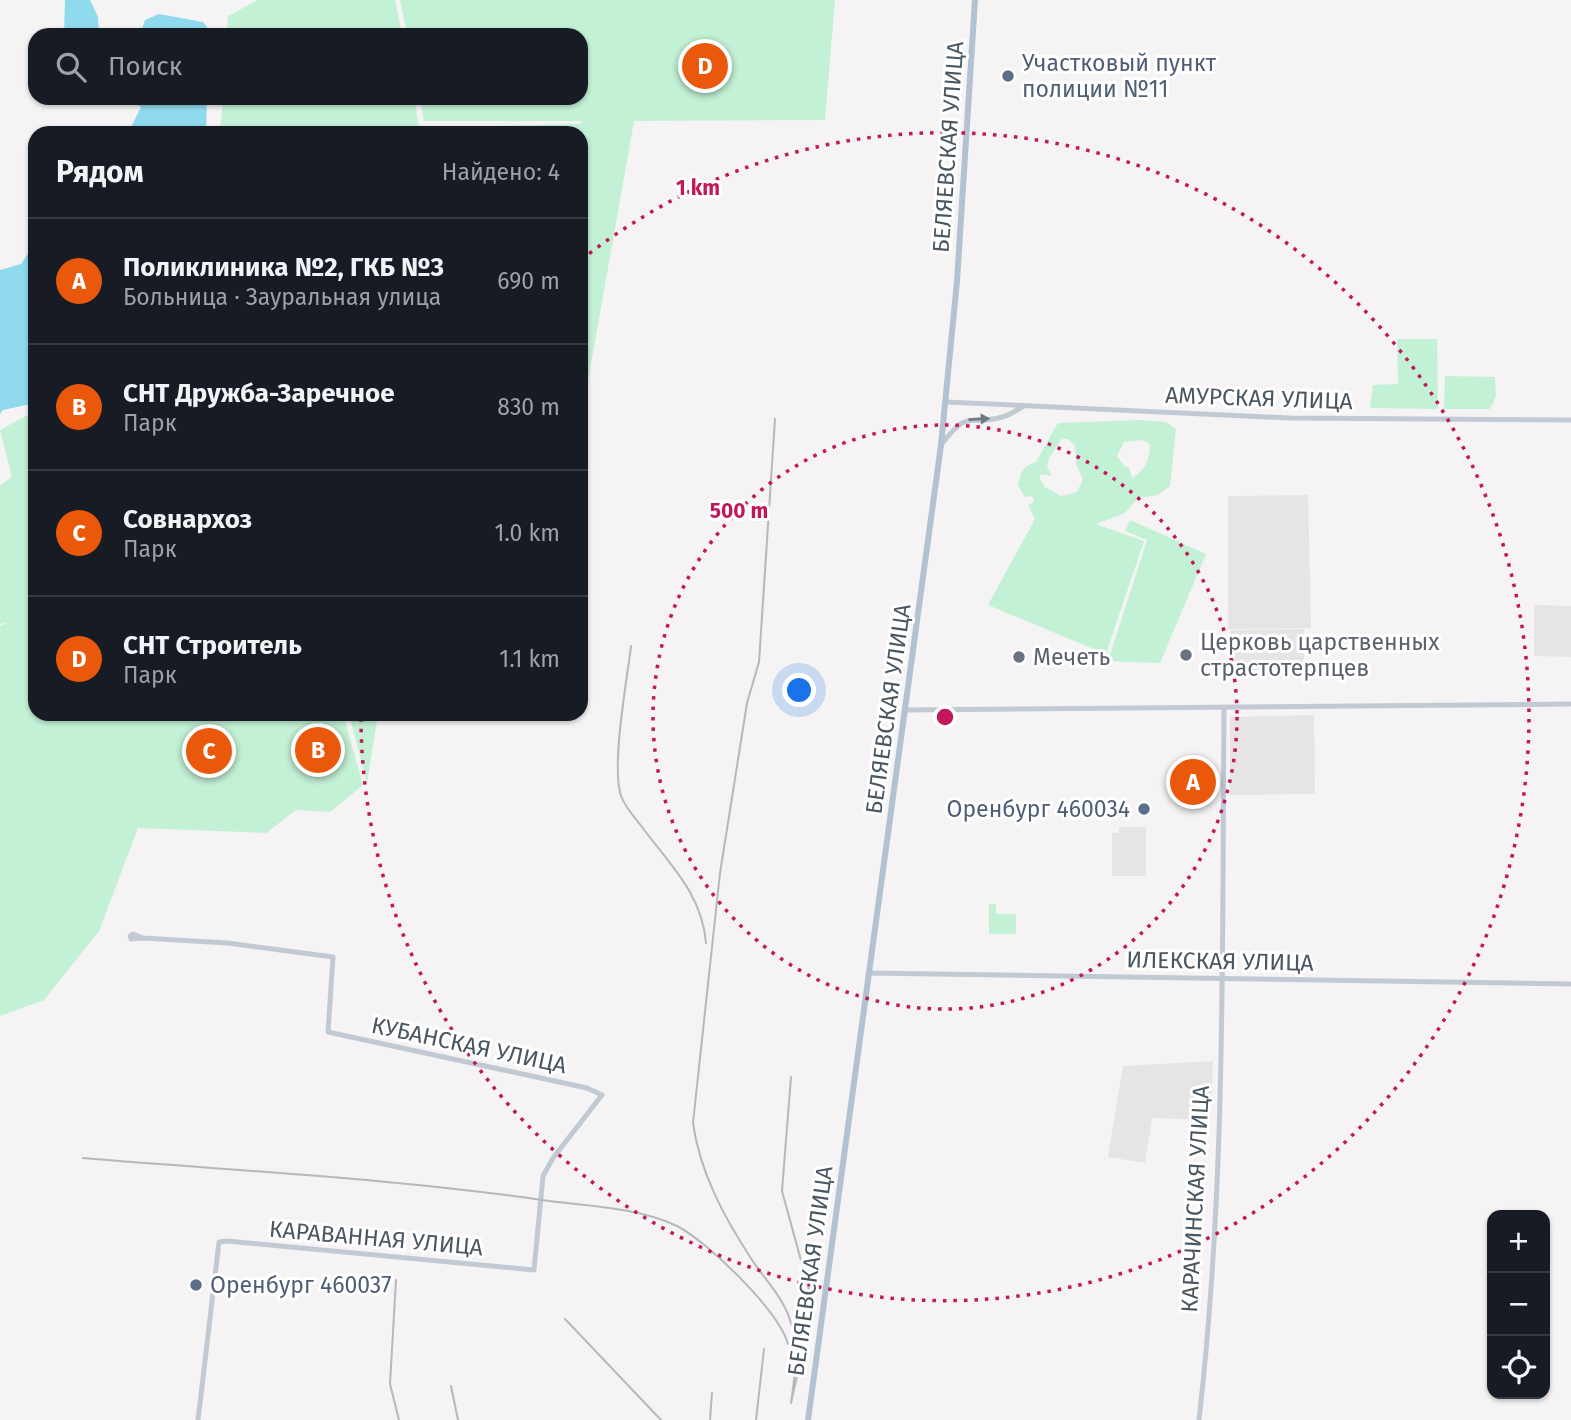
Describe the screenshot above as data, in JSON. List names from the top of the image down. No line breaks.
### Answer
{"streets":{"main road":["БЕЛЯЕВСКАЯ УЛИЦА"],"street":["АМУРСКАЯ УЛИЦА","ИЛЕКСКАЯ УЛИЦА","КУБАНСКАЯ УЛИЦА","КАРАЧИНСКАЯ УЛИЦА","КАРАВАННАЯ УЛИЦА"]},"crossings":[["БЕЛЯЕВСКАЯ УЛИЦА","АМУРСКАЯ УЛИЦА"],["БЕЛЯЕВСКАЯ УЛИЦА","ИЛЕКСКАЯ УЛИЦА"],["ИЛЕКСКАЯ УЛИЦА","КАРАЧИНСКАЯ УЛИЦА"],["КУБАНСКАЯ УЛИЦА","КАРАВАННАЯ УЛИЦА"]],"places":["Участковый пункт полиции №11","Церковь царственных страстотерпцев","Мечеть","Оренбург 460034","Оренбург 460037"],"page":{"search":"Поиск","pins":["D","B","C","A"],"heading":["Рядом","Найдено: 4"],"list":[{"mark":"A","name":"Поликлиника №2, ГКБ №3","note":"Больница · Зауральная улица","value":"690 m"},{"mark":"B","name":"СНТ Дружба-Заречное","note":"Парк","value":"830 m"},{"mark":"C","name":"Совнархоз","note":"Парк","value":"1.0 km"},{"mark":"D","name":"СНТ Строитель","note":"Парк","value":"1.1 km"}],"map_buttons":["+","−"]},"rings":["1 km","500 m"]}
